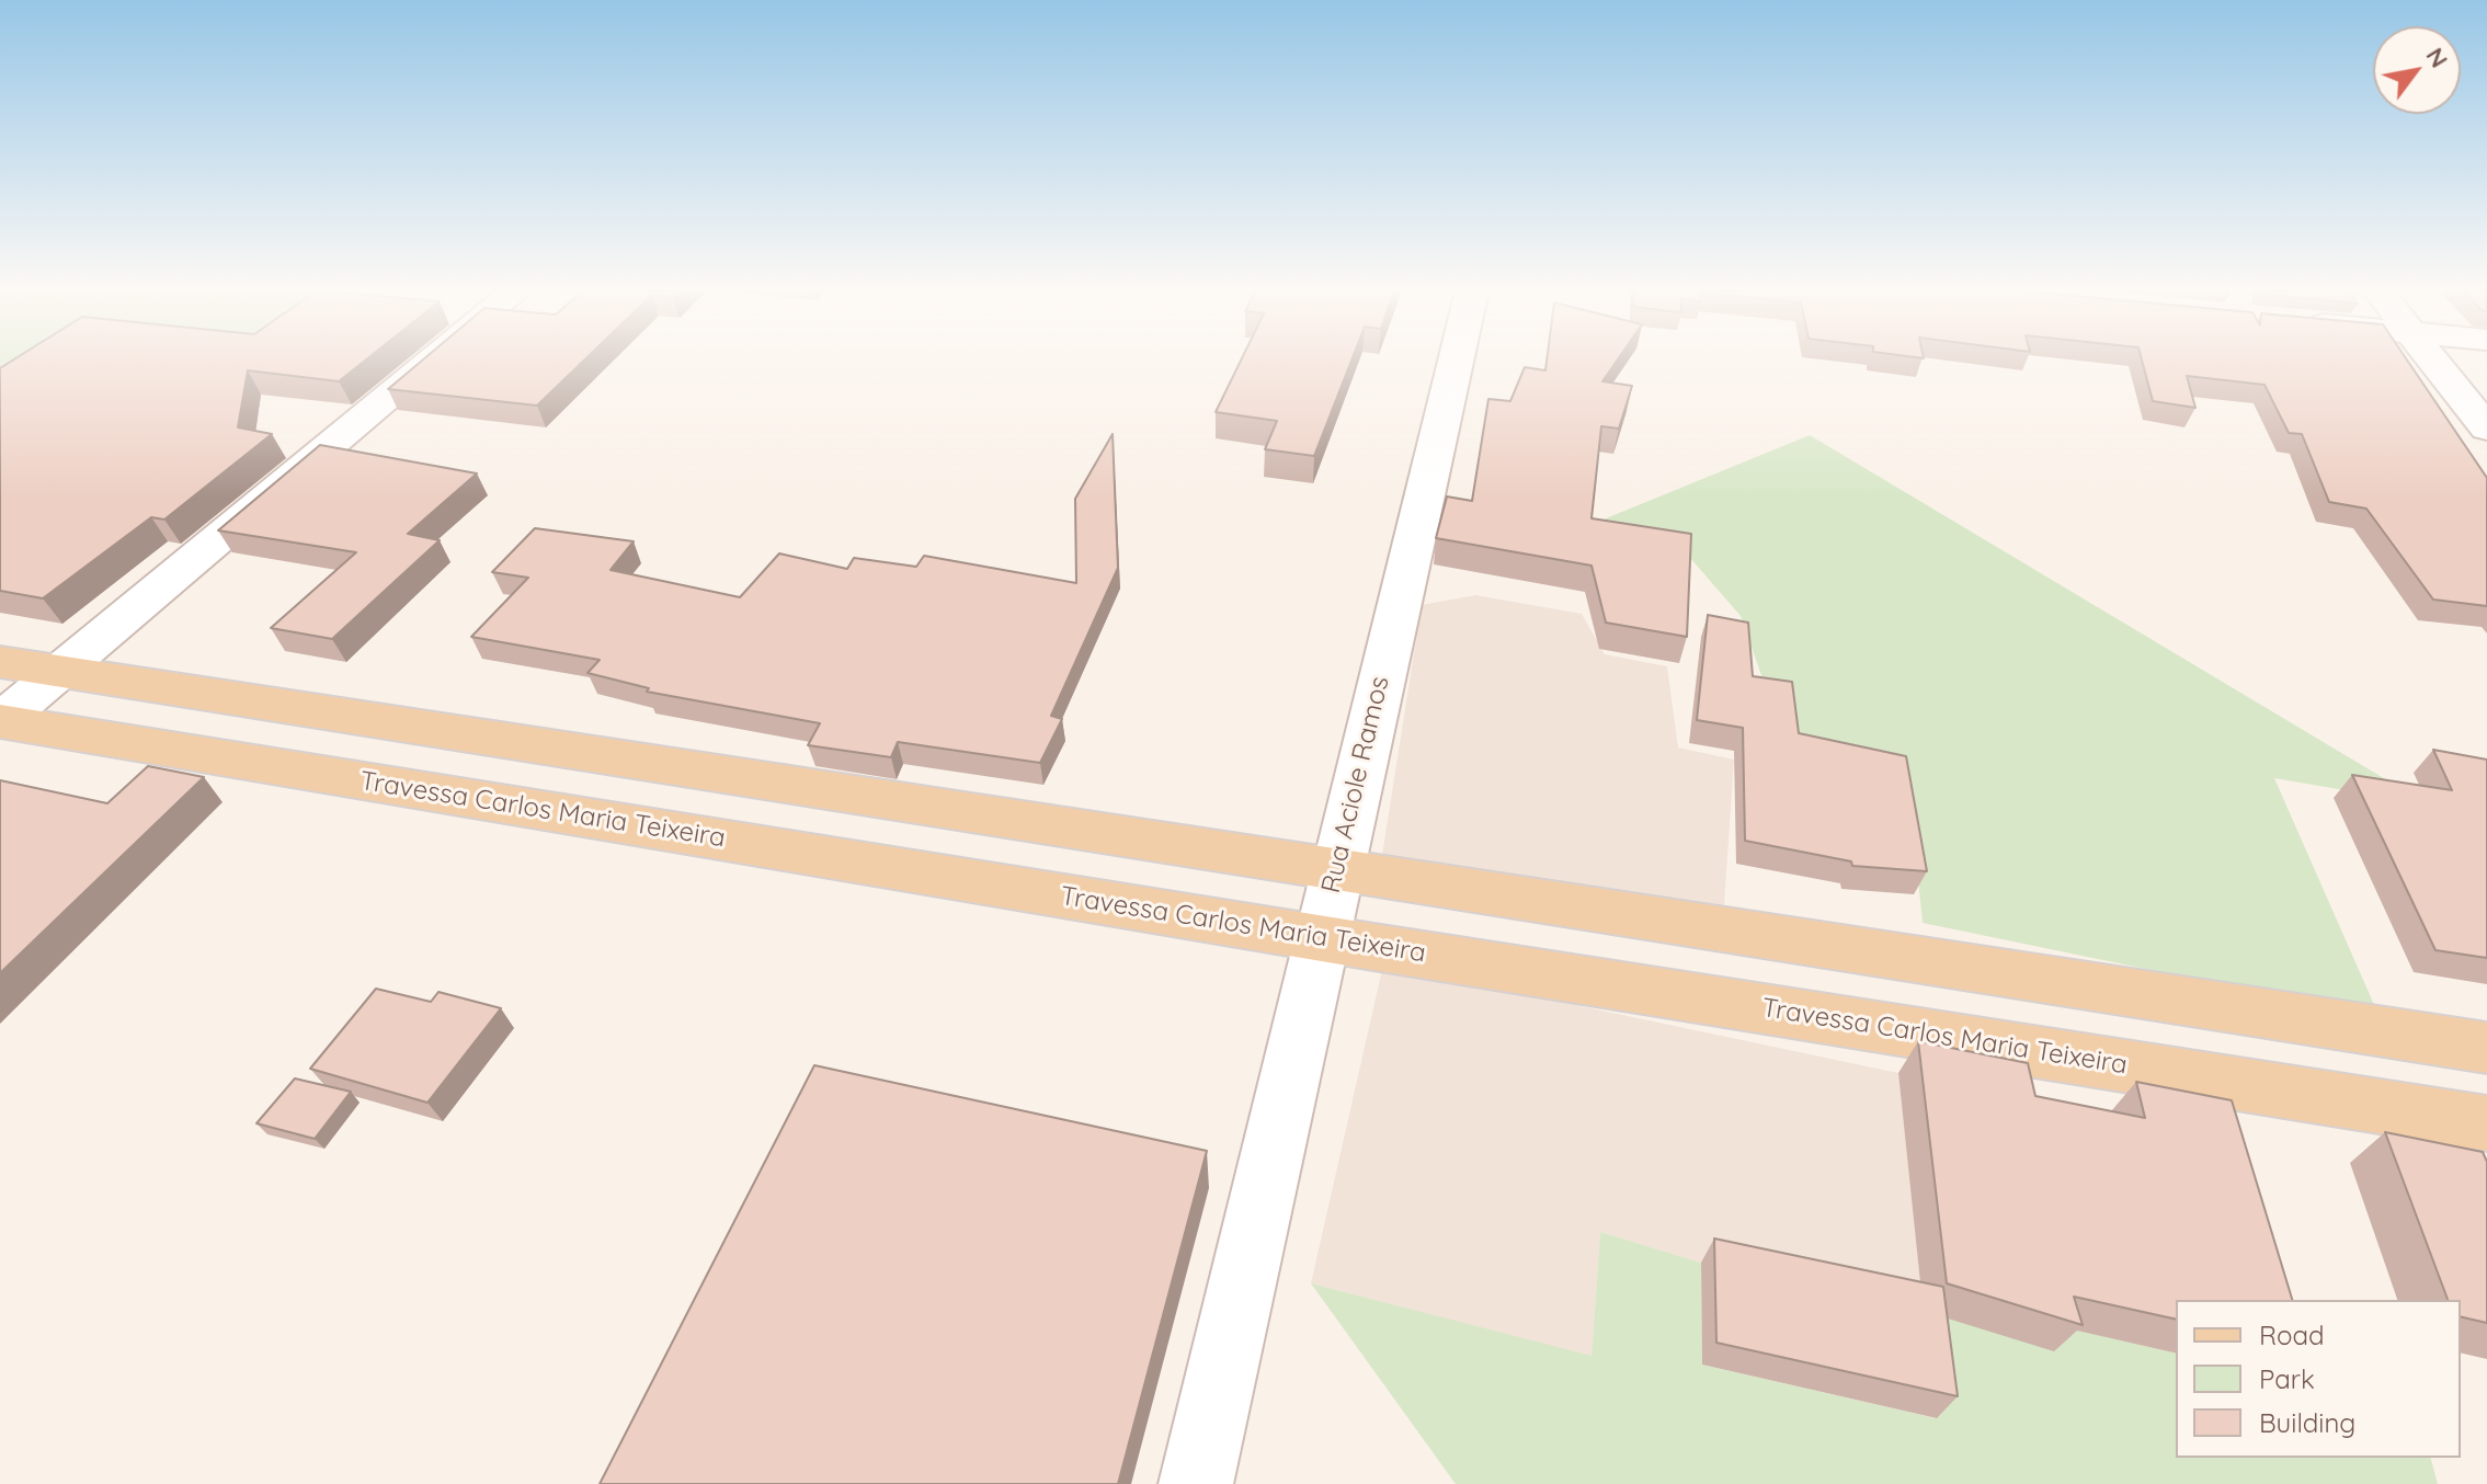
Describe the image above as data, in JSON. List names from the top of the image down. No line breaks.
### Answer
{"streets":{"main road":["Travessa Carlos Maria Teixeira"],"street":["Rua Aciole Ramos"]},"crossings":[["Rua Aciole Ramos","Travessa Carlos Maria Teixeira"]],"legend":["Road","Park","Building"],"north":"top right"}
